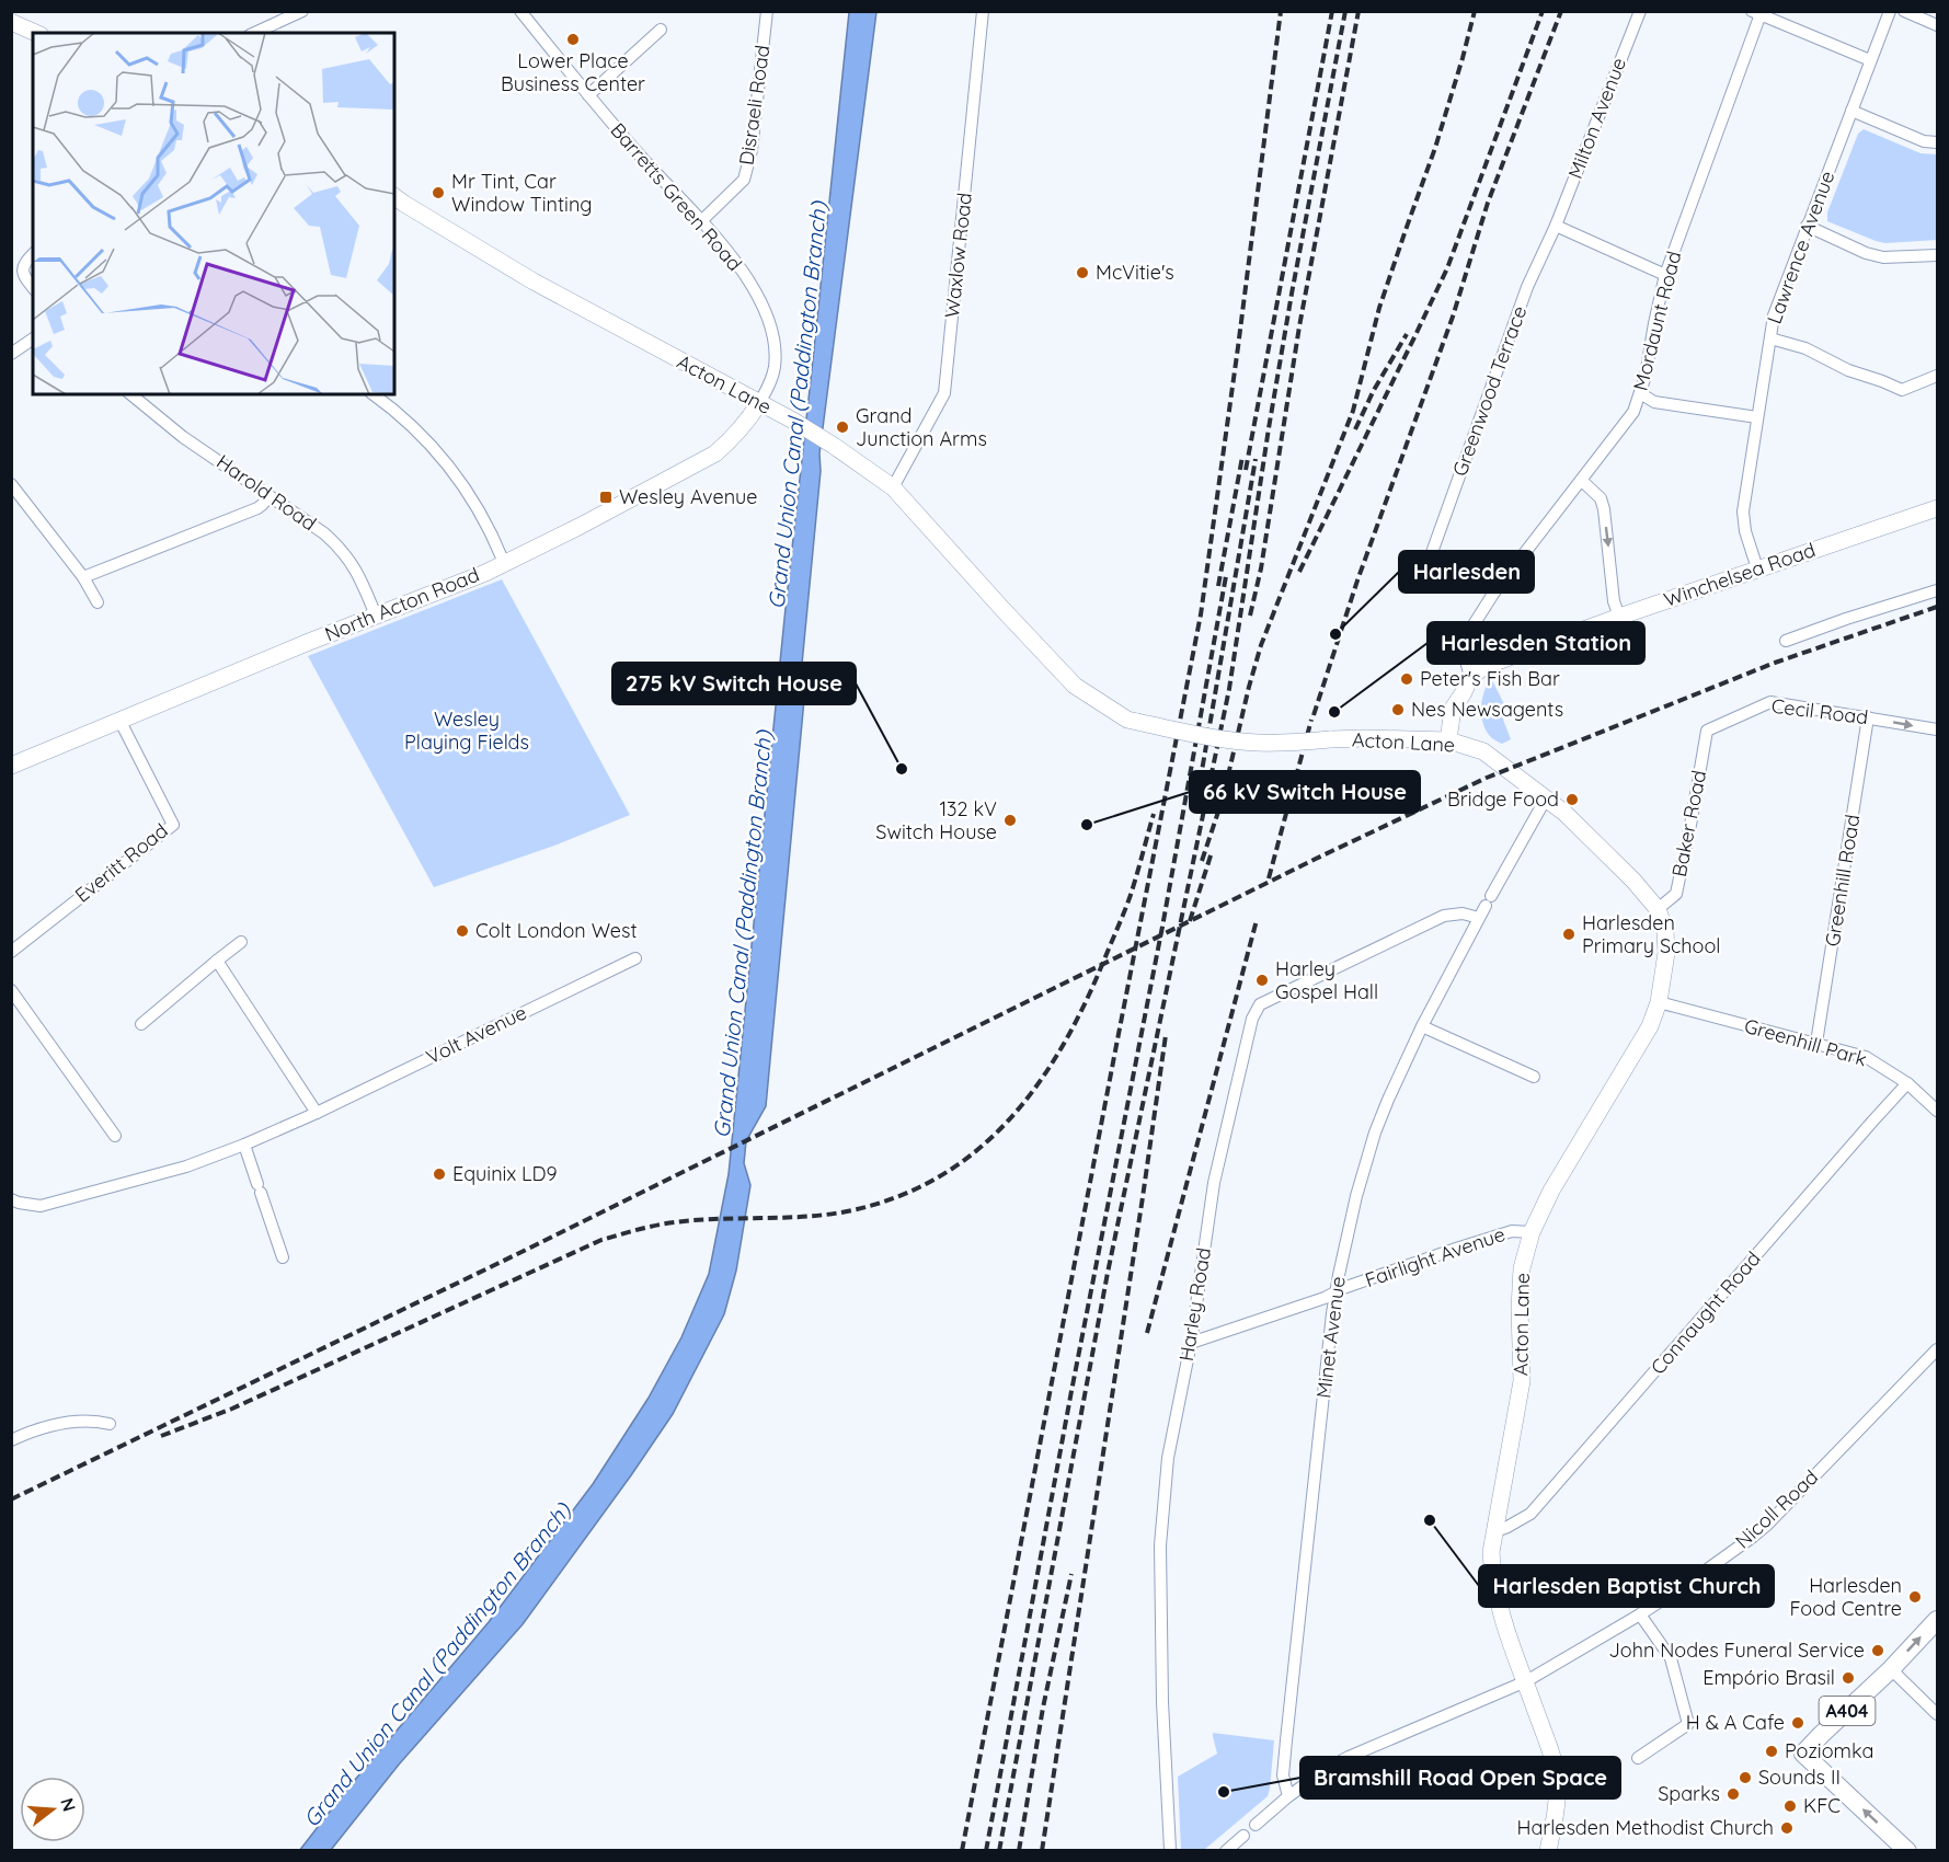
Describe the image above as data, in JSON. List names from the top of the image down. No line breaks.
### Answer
{"streets":{"main road":["Acton Lane","Winchelsea Road","North Acton Road","A404"],"street":["Disraeli Road","Milton Avenue","Barretts Green Road","Lawrence Avenue","Waxlow Road","Mordaunt Road","Greenwood Terrace","Harold Road","Cecil Road","Baker Road","Everitt Road","Greenhill Road","Volt Avenue","Greenhill Park","Fairlight Avenue","Harley Road","Connaught Road","Minet Avenue","Nicoll Road"]},"crossings":[["Disraeli Road","Barretts Green Road"],["Milton Avenue","Greenwood Terrace"],["Barretts Green Road","Acton Lane"],["Barretts Green Road","North Acton Road"],["Lawrence Avenue","Winchelsea Road"],["Waxlow Road","Acton Lane"],["Mordaunt Road","Winchelsea Road"],["Acton Lane","North Acton Road"],["Acton Lane","Baker Road"],["Acton Lane","Greenhill Park"],["Acton Lane","Fairlight Avenue"],["Acton Lane","Connaught Road"],["Acton Lane","Minet Avenue"],["Acton Lane","Nicoll Road"],["Harold Road","North Acton Road"],["North Acton Road","Everitt Road"],["Cecil Road","Baker Road"],["Cecil Road","Greenhill Road"],["Greenhill Road","Greenhill Park"],["Greenhill Park","Connaught Road"],["Fairlight Avenue","Harley Road"],["Fairlight Avenue","Minet Avenue"],["Harley Road","Minet Avenue"],["Minet Avenue","Nicoll Road"]],"water":["Grand Union Canal (Paddington Branch)"],"parks":["Wesley Playing Fields"],"places":{"other":["Lower Place Business Center","Mr Tint, Car Window Tinting","McVitie's","Grand Junction Arms","Harlesden","Peter's Fish Bar","Nes Newsagents","Harlesden Station","275 kV Switch House","Bridge Food","132 kV Switch House","66 kV Switch House","Colt London West","Harlesden Primary School","Harley Gospel Hall","Equinix LD9","Harlesden Baptist Church","Harlesden Food Centre","John Nodes Funeral Service","Empório Brasil","H & A Cafe","Poziomka","Sounds II","Bramshill Road Open Space","Sparks","KFC","Harlesden Methodist Church"],"transit":["Wesley Avenue"]},"north":"right"}
